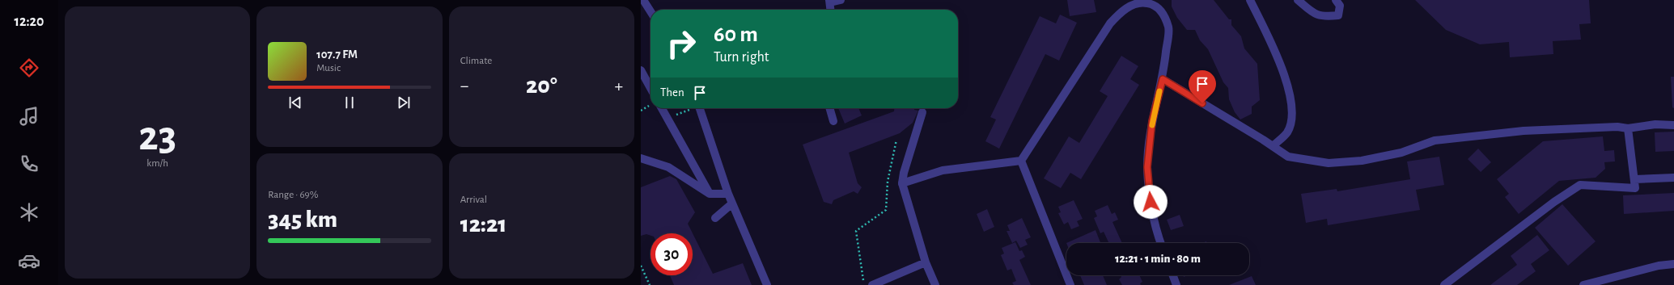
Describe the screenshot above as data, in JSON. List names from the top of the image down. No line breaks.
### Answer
{"page":{"tabs":"12:20","tile":[["23","km/h"],"Climate",["Range · 69%","345 km"],["Arrival","12:21"]],"turn":["60 m","Turn right"],"song":["107.7 FM","Music"],"heat":["−","20°","+"],"then":"Then","limit":"30","trip":"12:21 · 1 min · 80 m"}}
